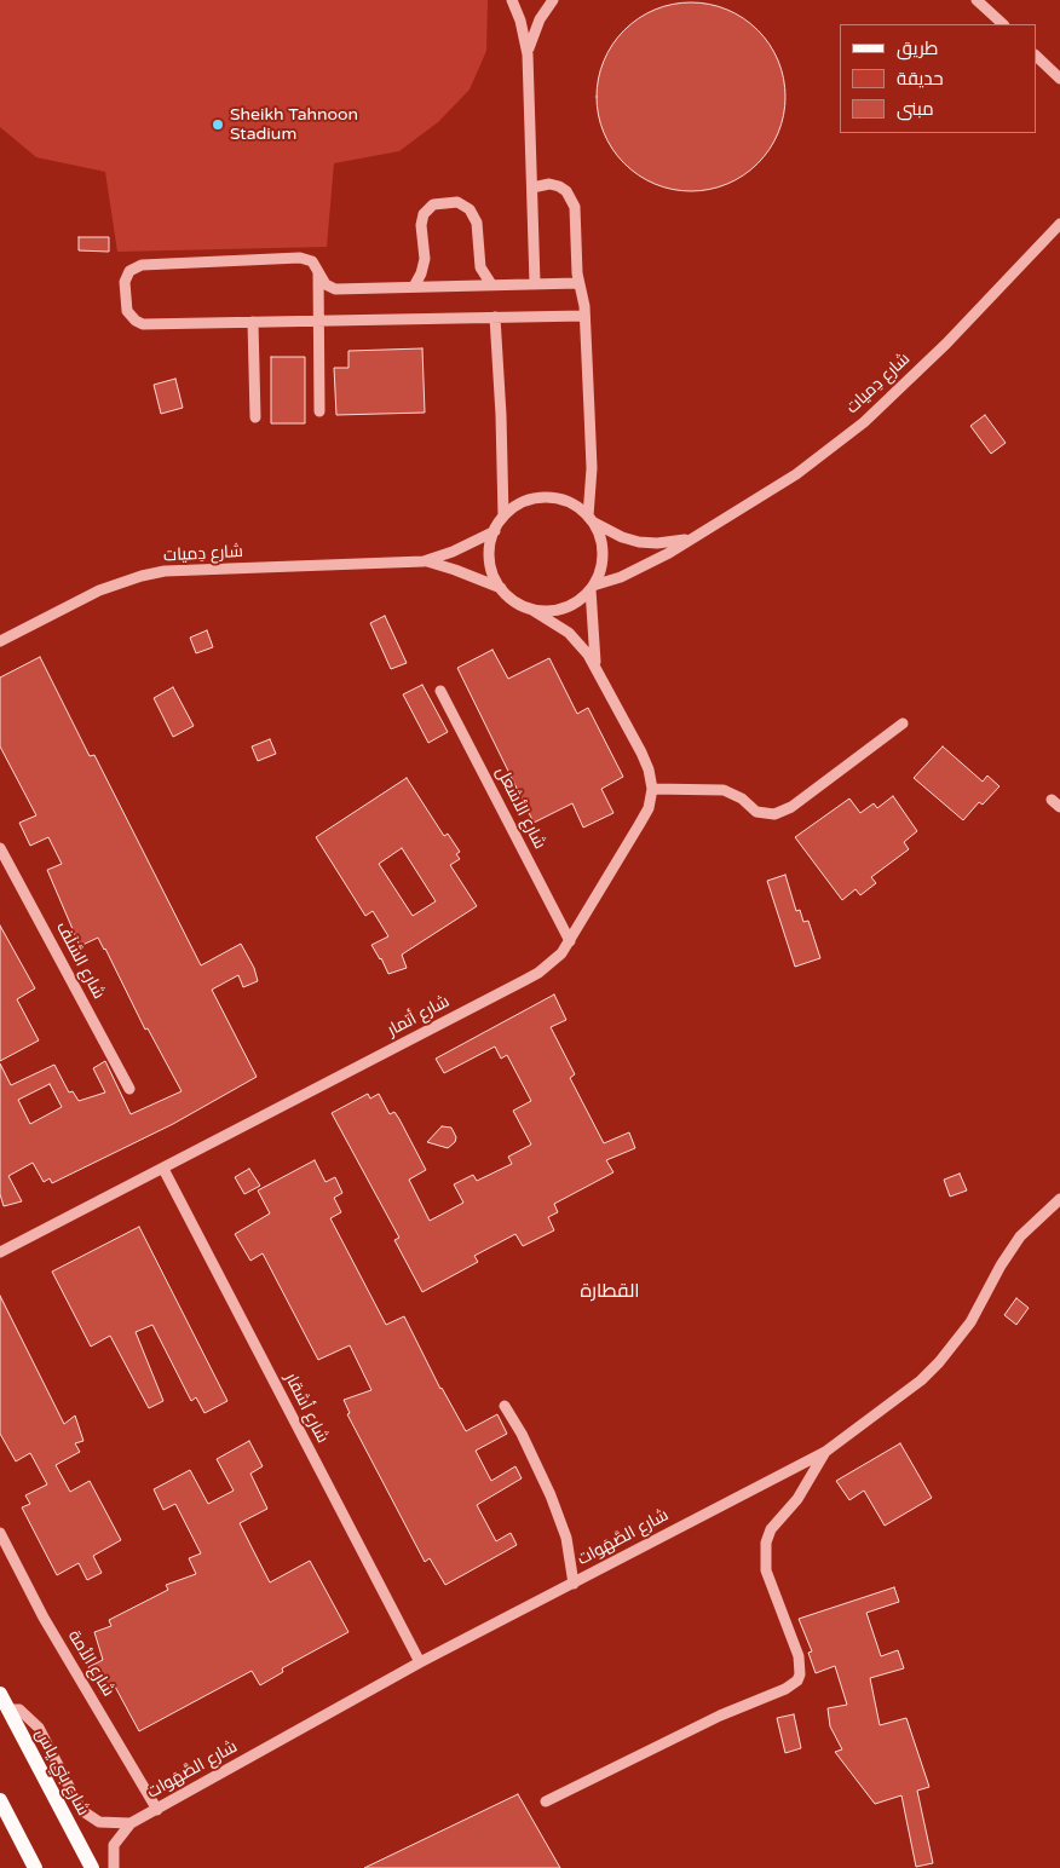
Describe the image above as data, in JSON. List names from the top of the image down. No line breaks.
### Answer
{"streets":{"main road":["شارع بني ياس"],"street":["شارع دِميات","شارع الأشعل","شارع السَّلَف","شارع أتمار","شارع أشقار","شارع الصَّهَوات","شارع الأمة"]},"crossings":[["شارع دِميات","شارع أتمار"],["شارع الأشعل","شارع أتمار"],["شارع أتمار","شارع أشقار"],["شارع أشقار","شارع الصَّهَوات"],["شارع الصَّهَوات","شارع الأمة"],["شارع الصَّهَوات","شارع بني ياس"]],"districts":["القطارة"],"places":["Sheikh Tahnoon Stadium"],"legend":["طريق","حديقة","مبنى"]}
